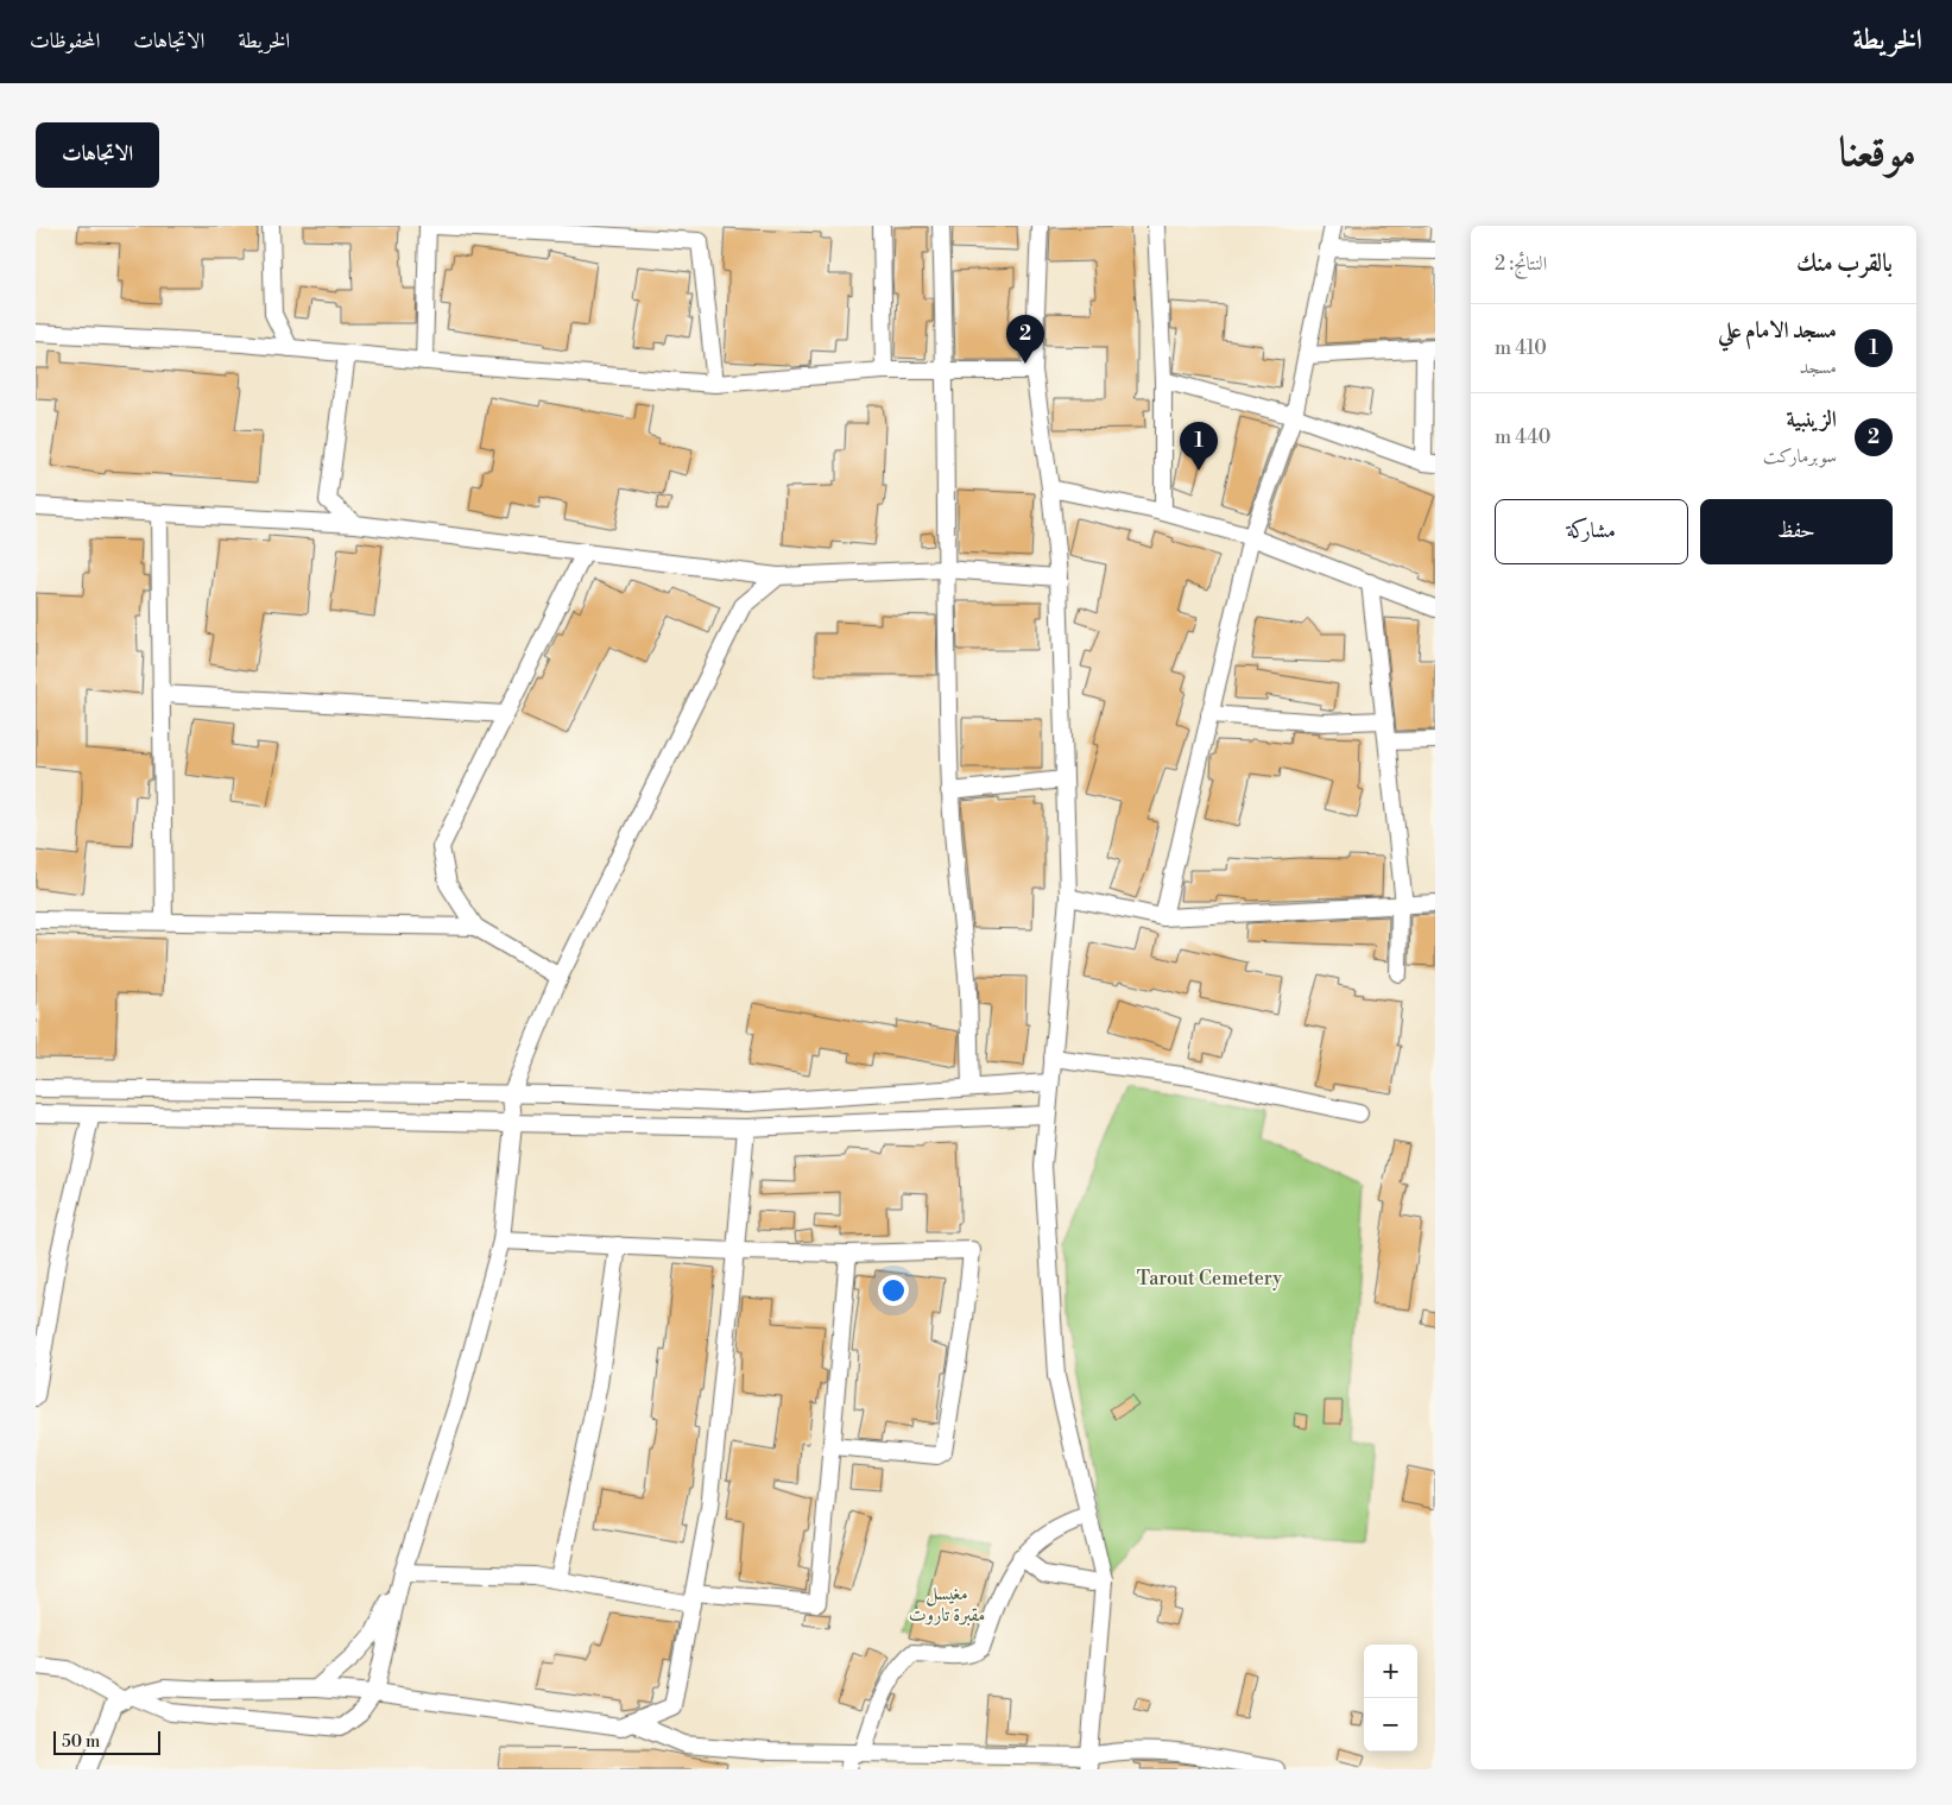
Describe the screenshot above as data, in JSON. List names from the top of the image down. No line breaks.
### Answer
{"parks":["Tarout Cemetery","مغيسل مقبرة تاروت"],"scale_bar":"50 m","page":{"header":"الخريطة","nav":["الخريطة","الاتجاهات","المحفوظات"],"title":"موقعنا","buttons":["الاتجاهات",["حفظ","مشاركة"]],"heading":["بالقرب منك","النتائج: 2"],"list":[{"mark":"1","name":"مسجد الامام علي","note":"مسجد","value":"410 m"},{"mark":"2","name":"الزينبية","note":"سوبرماركت","value":"440 m"}],"pins":["2","1"],"map_buttons":["+","−"],"scale":"50 m"}}
